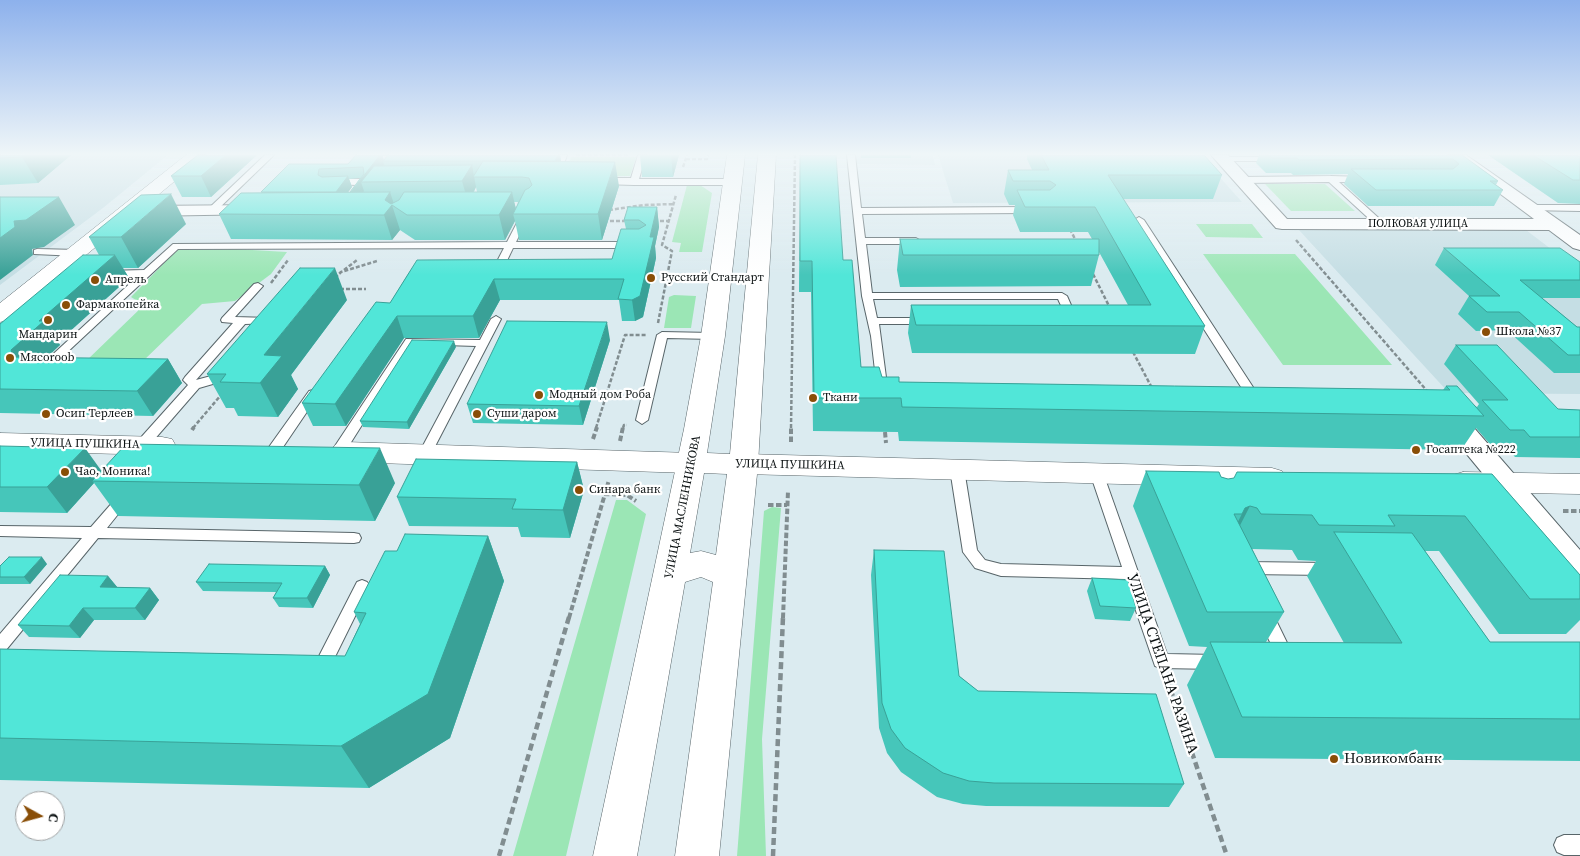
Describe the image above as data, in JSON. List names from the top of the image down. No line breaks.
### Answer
{"streets":{"main road":["УЛИЦА ПУШКИНА","УЛИЦА МАСЛЕННИКОВА"],"street":["ПОЛКОВАЯ УЛИЦА"],"lane":["УЛИЦА СТЕПАНА РАЗИНА"]},"crossings":[["УЛИЦА ПУШКИНА","УЛИЦА МАСЛЕННИКОВА"],["УЛИЦА ПУШКИНА","УЛИЦА СТЕПАНА РАЗИНА"]],"places":["Русский Стандарт","Апрель","Фармакопейка","Мандарин","Школа №37","Мясоroob","Модный дом Роба","Ткани","Осип Терлеев","Суши даром","Госаптека №222","Чао, Моника!","Синара банк","Новикомбанк"],"north":"right"}
